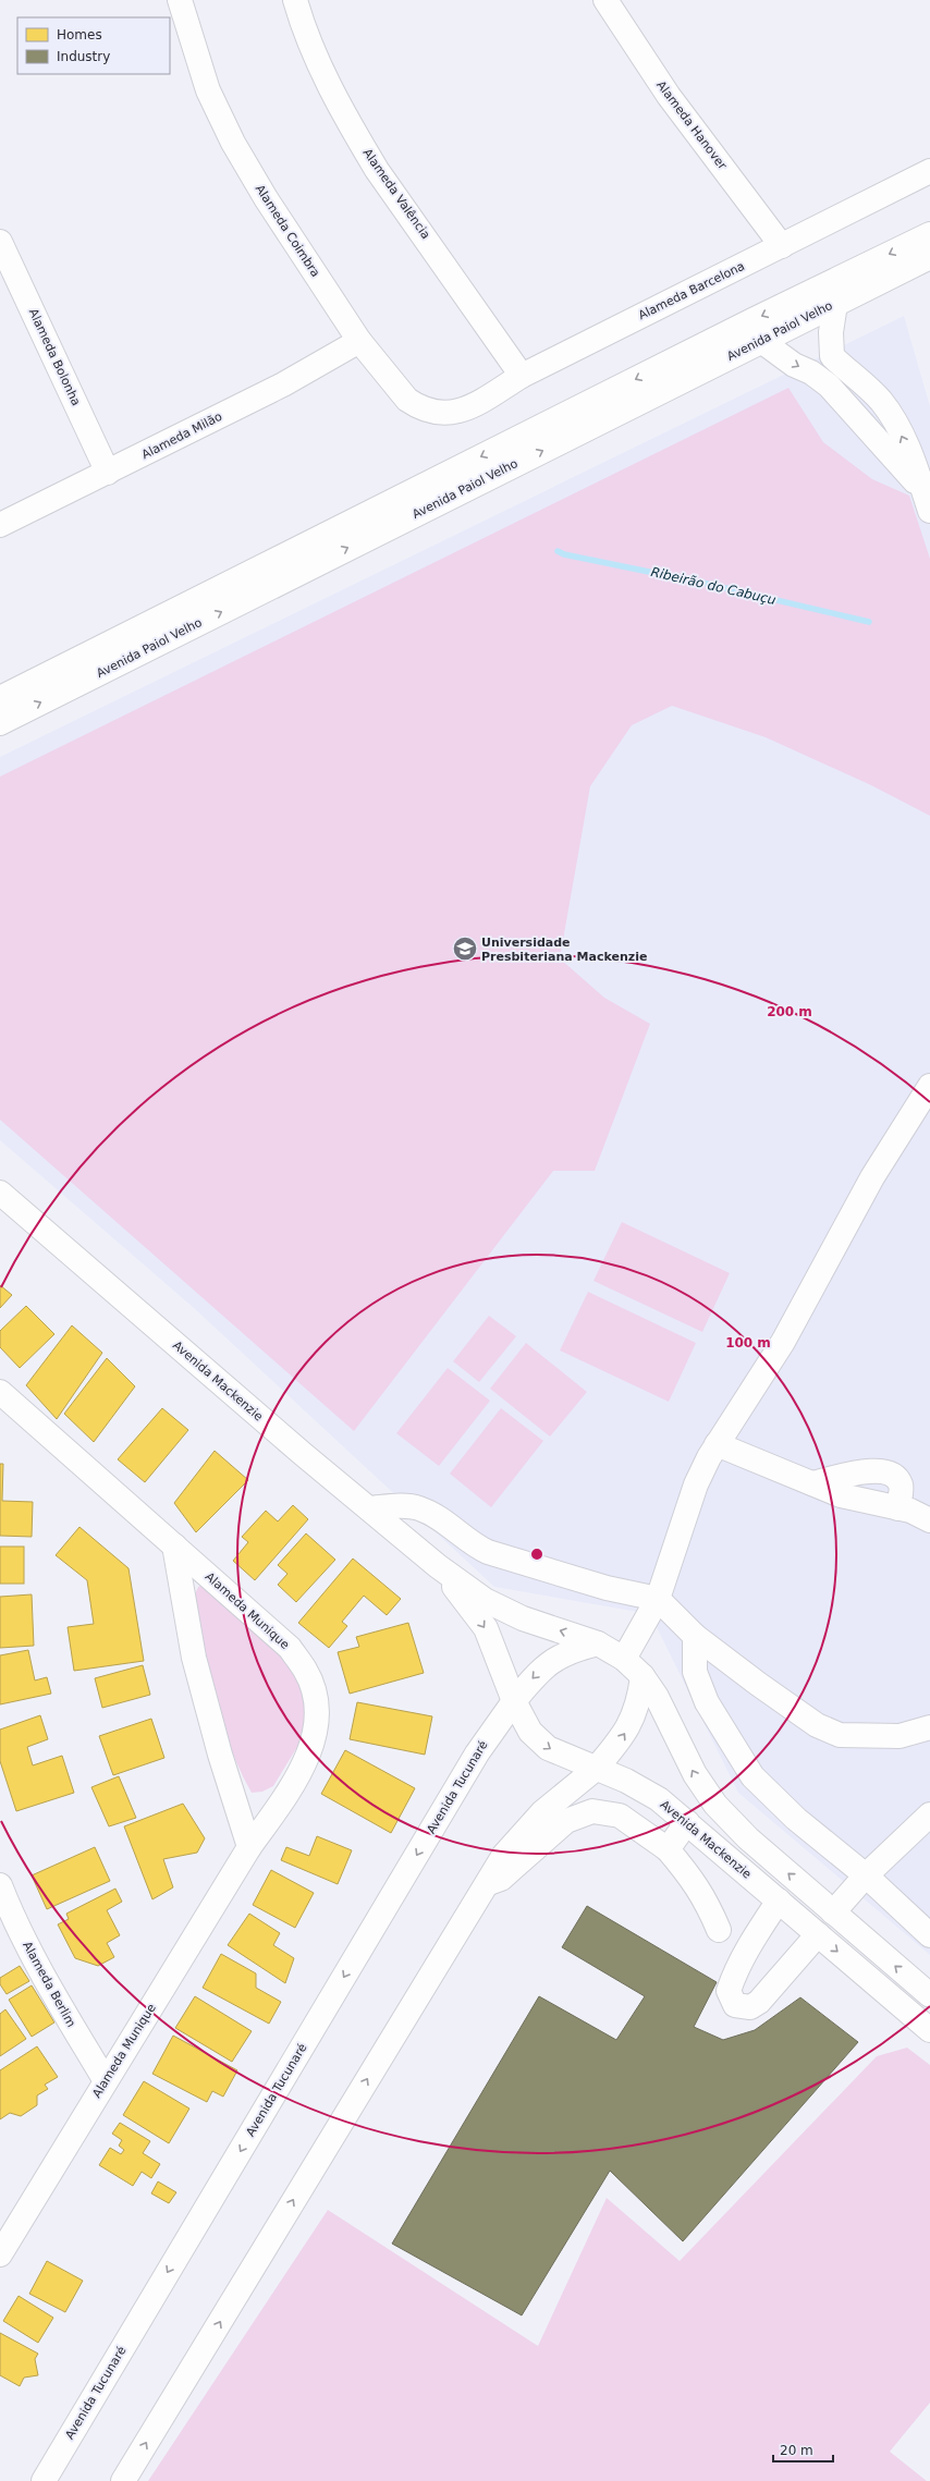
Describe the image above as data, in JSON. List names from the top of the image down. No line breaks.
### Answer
{"streets":{"street":["Alameda Hanover","Alameda Valência","Alameda Coimbra","Alameda Barcelona","Avenida Paiol Velho","Alameda Bolonha","Alameda Milão","Avenida Mackenzie","Alameda Munique","Avenida Tucunaré","Alameda Berlim"]},"crossings":[["Alameda Hanover","Alameda Barcelona"],["Alameda Valência","Alameda Barcelona"],["Alameda Coimbra","Alameda Barcelona"],["Alameda Coimbra","Alameda Milão"],["Alameda Bolonha","Alameda Milão"],["Avenida Mackenzie","Avenida Tucunaré"],["Alameda Munique","Alameda Berlim"]],"water":["Ribeirão do Cabuçu"],"places":{"school or university":["Universidade Presbiteriana Mackenzie"]},"legend":["Homes","Industry"],"scale_bar":"20 m","rings":["200 m","100 m"]}
